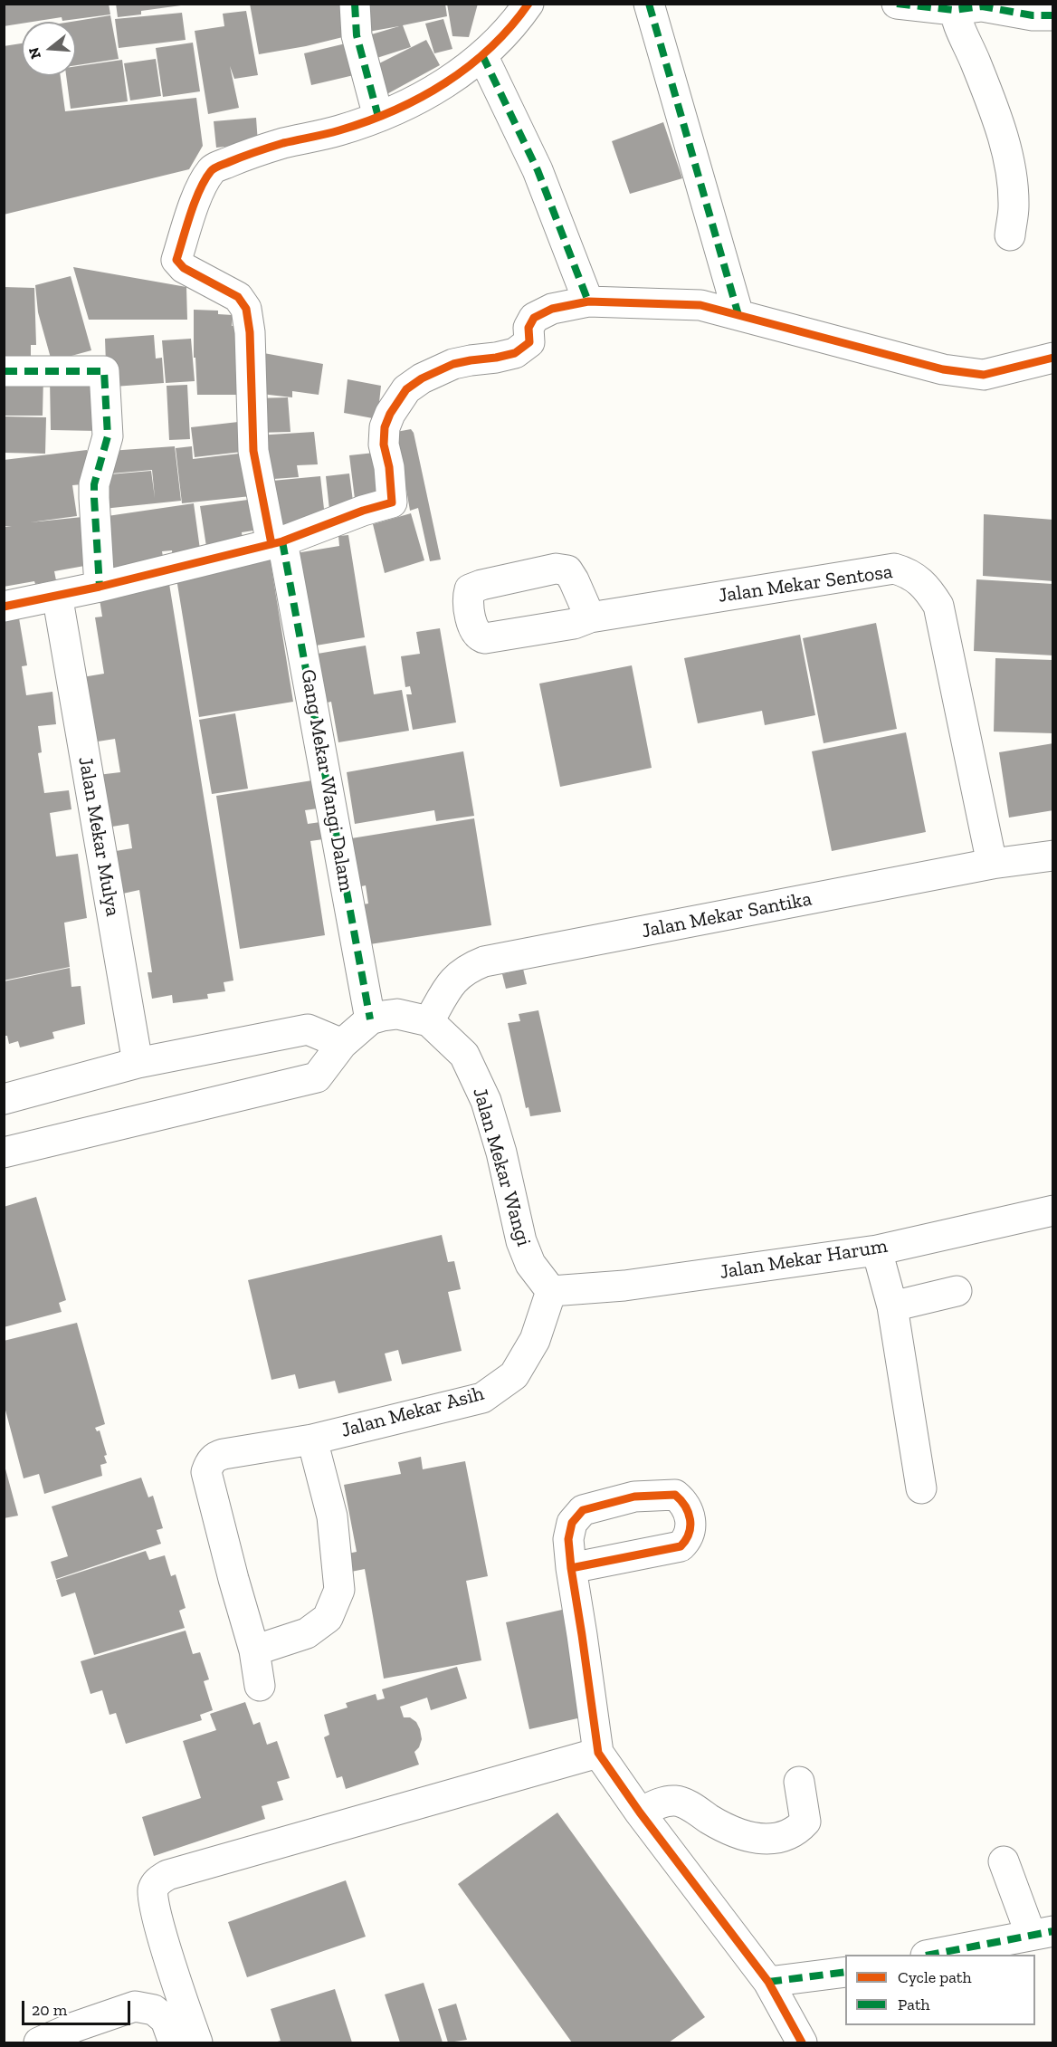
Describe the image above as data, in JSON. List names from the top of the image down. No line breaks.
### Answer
{"streets":{"street":["Jalan Mekar Sentosa","Gang Mekar Wangi Dalam","Jalan Mekar Mulya","Jalan Mekar Santika","Jalan Mekar Wangi","Jalan Mekar Harum","Jalan Mekar Asih"]},"crossings":[["Jalan Mekar Sentosa","Jalan Mekar Santika"],["Gang Mekar Wangi Dalam","Jalan Mekar Wangi"],["Jalan Mekar Santika","Jalan Mekar Wangi"],["Jalan Mekar Wangi","Jalan Mekar Harum"],["Jalan Mekar Wangi","Jalan Mekar Asih"],["Jalan Mekar Harum","Jalan Mekar Asih"]],"legend":["Cycle path","Path"],"scale_bar":"20 m","north":"left"}
